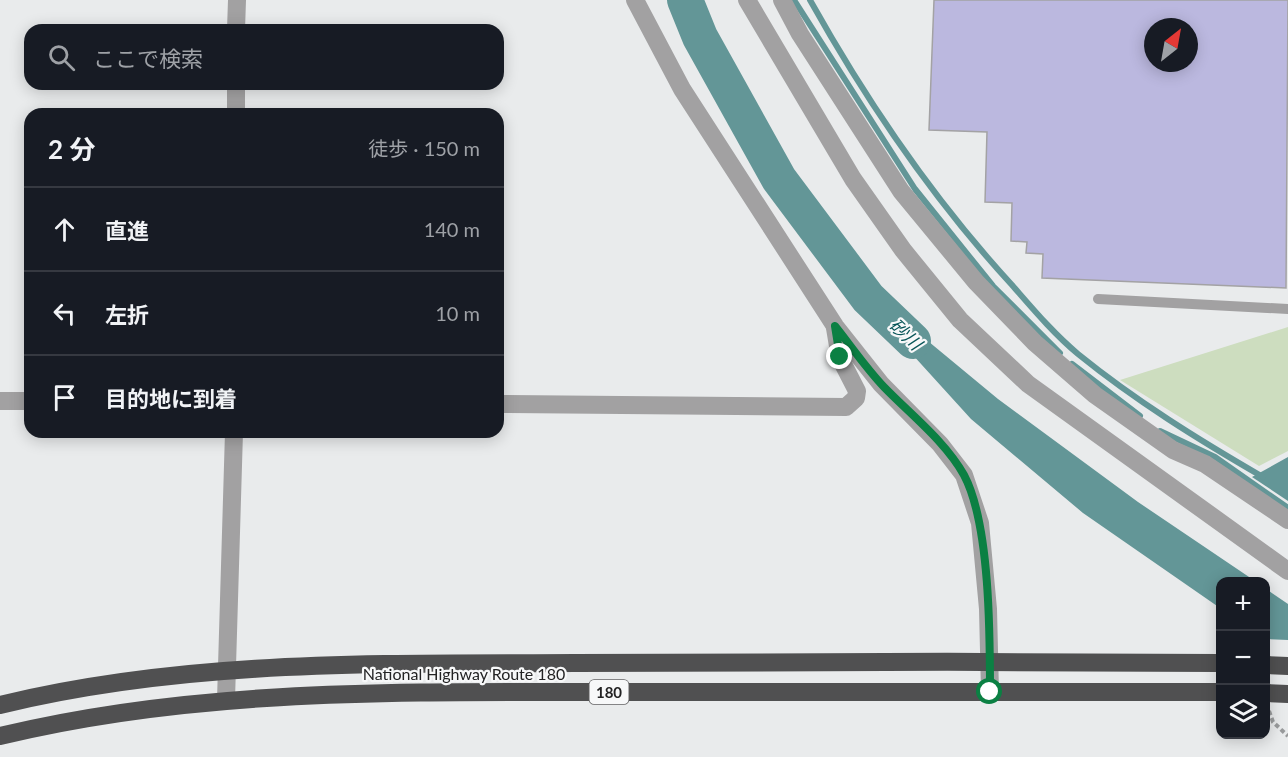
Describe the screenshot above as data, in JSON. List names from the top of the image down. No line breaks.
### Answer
{"streets":{"highway":["National Highway Route 180","180"]},"water":["砂川"],"north":"top right","page":{"search":"ここで検索","heading":["2 分","徒歩 · 150 m"],"list":[["直進","140 m"],["左折","10 m"],"目的地に到着"],"map_buttons":["+","−"]}}
